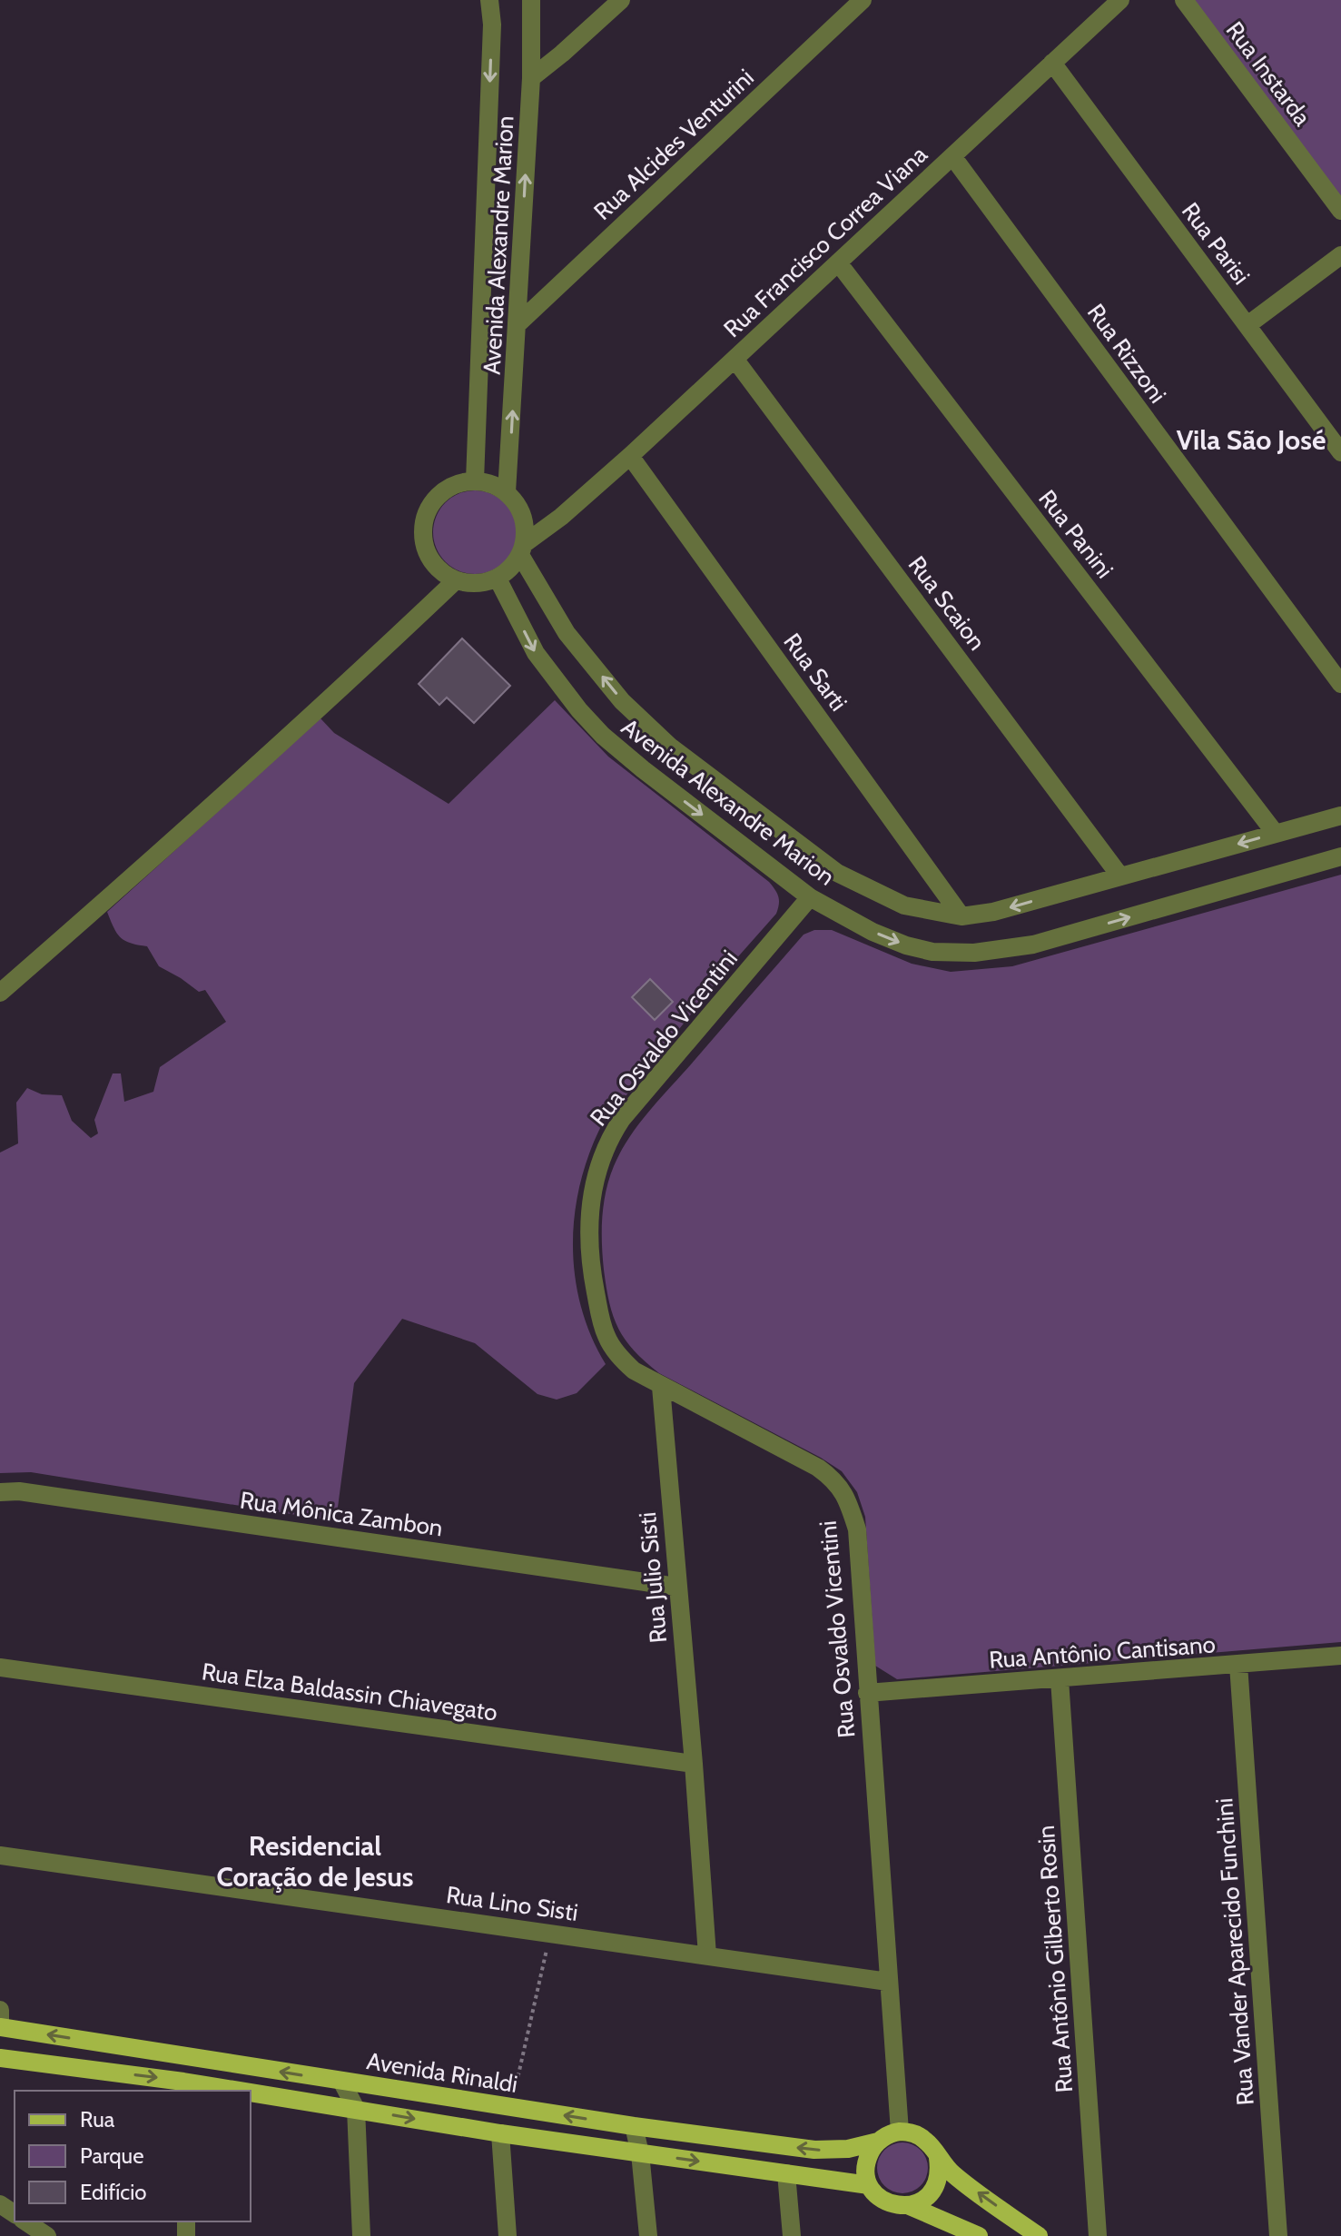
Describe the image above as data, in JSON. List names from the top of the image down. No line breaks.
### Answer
{"streets":{"main road":["Avenida Rinaldi"],"street":["Rua Instarda","Rua Alcides Venturini","Rua Francisco Correa Viana","Rua Parisi","Avenida Alexandre Marion","Rua Rizzoni","Rua Panini","Rua Scaion","Rua Sarti","Rua Osvaldo Vicentini","Rua Mônica Zambon","Rua Julio Sisti","Rua Antônio Cantisano","Rua Elza Baldassin Chiavegato","Rua Lino Sisti","Rua Vander Aparecido Funchini","Rua Antônio Gilberto Rosin"]},"crossings":[["Rua Alcides Venturini","Avenida Alexandre Marion"],["Rua Francisco Correa Viana","Rua Parisi"],["Rua Francisco Correa Viana","Avenida Alexandre Marion"],["Rua Francisco Correa Viana","Rua Rizzoni"],["Rua Francisco Correa Viana","Rua Panini"],["Rua Francisco Correa Viana","Rua Scaion"],["Rua Francisco Correa Viana","Rua Sarti"],["Avenida Alexandre Marion","Rua Panini"],["Avenida Alexandre Marion","Rua Scaion"],["Avenida Alexandre Marion","Rua Sarti"],["Avenida Alexandre Marion","Rua Osvaldo Vicentini"],["Rua Osvaldo Vicentini","Rua Julio Sisti"],["Rua Osvaldo Vicentini","Rua Antônio Cantisano"],["Rua Osvaldo Vicentini","Rua Lino Sisti"],["Rua Osvaldo Vicentini","Avenida Rinaldi"],["Rua Mônica Zambon","Rua Julio Sisti"],["Rua Julio Sisti","Rua Elza Baldassin Chiavegato"],["Rua Julio Sisti","Rua Lino Sisti"],["Rua Antônio Cantisano","Rua Vander Aparecido Funchini"],["Rua Antônio Cantisano","Rua Antônio Gilberto Rosin"]],"districts":["Vila São José","Residencial Coração de Jesus"],"legend":["Rua","Parque","Edifício"]}
